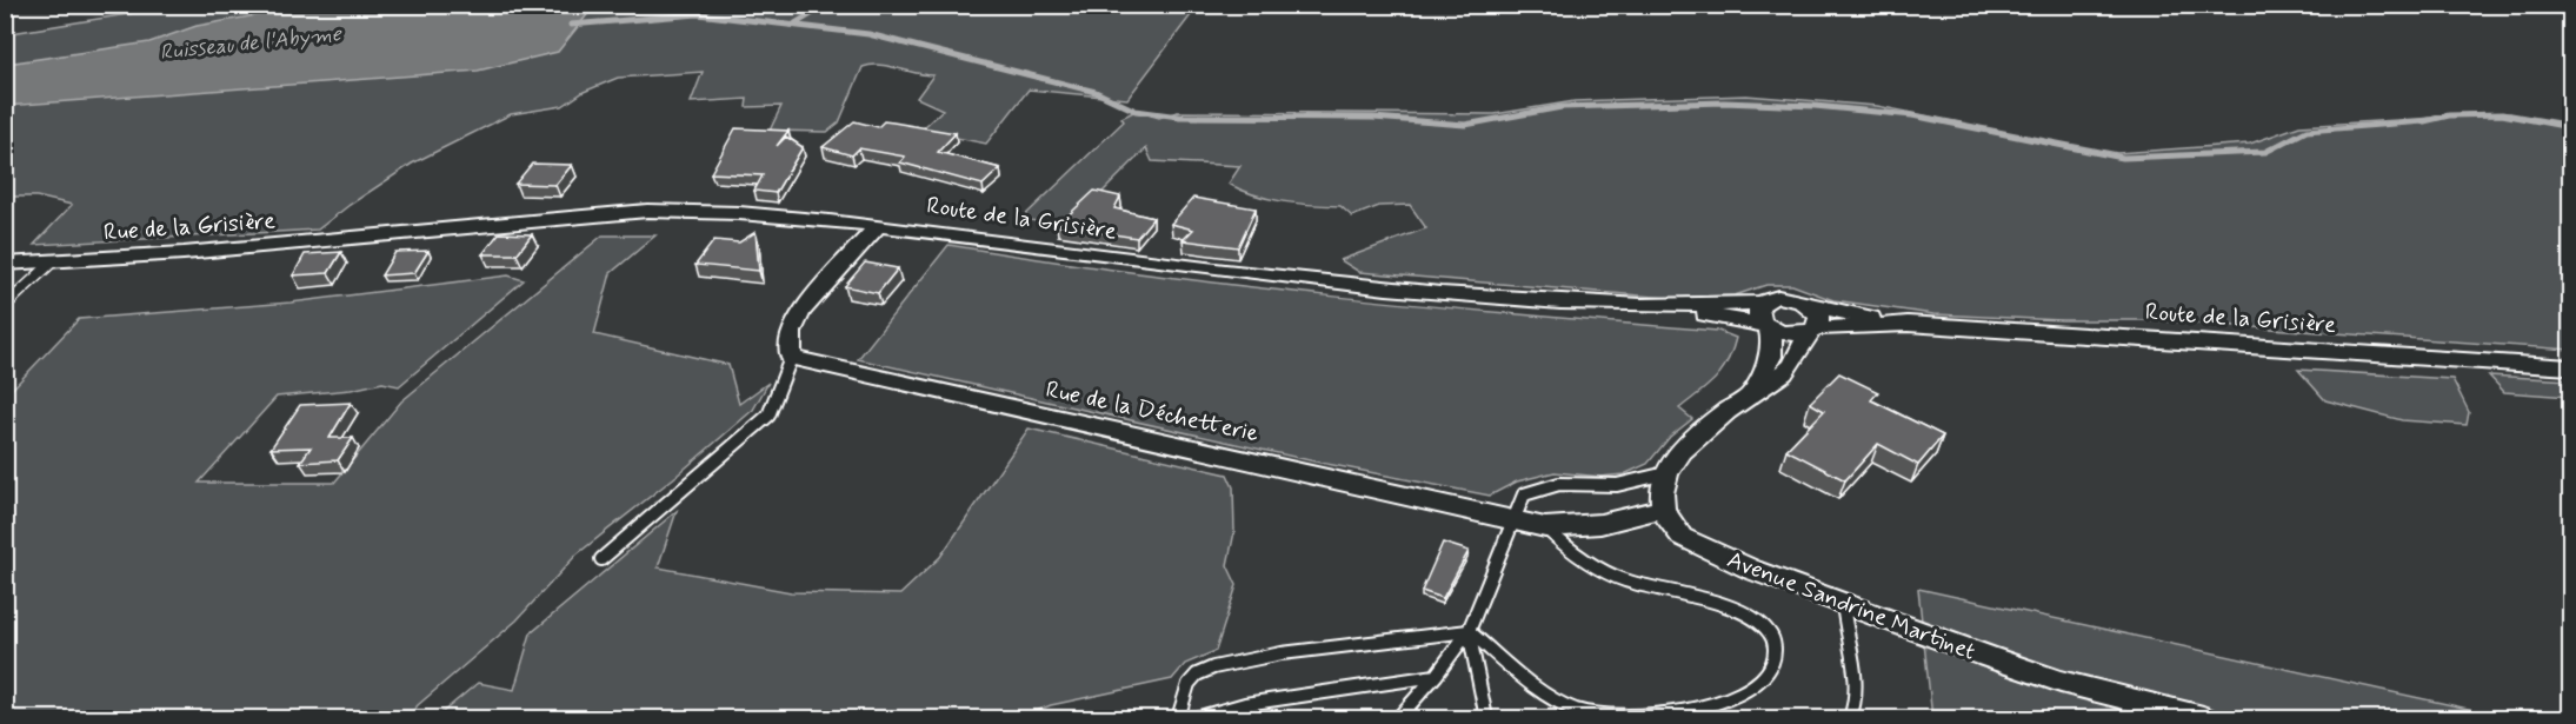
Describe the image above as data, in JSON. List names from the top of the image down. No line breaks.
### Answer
{"streets":{"street":["Route de la Grisière","Rue de la Grisière","Rue de la Déchetterie","Avenue Sandrine Martinet"]},"crossings":[["Route de la Grisière","Rue de la Grisière"],["Rue de la Déchetterie","Avenue Sandrine Martinet"]],"water":["Ruisseau de l'Abyme"]}
